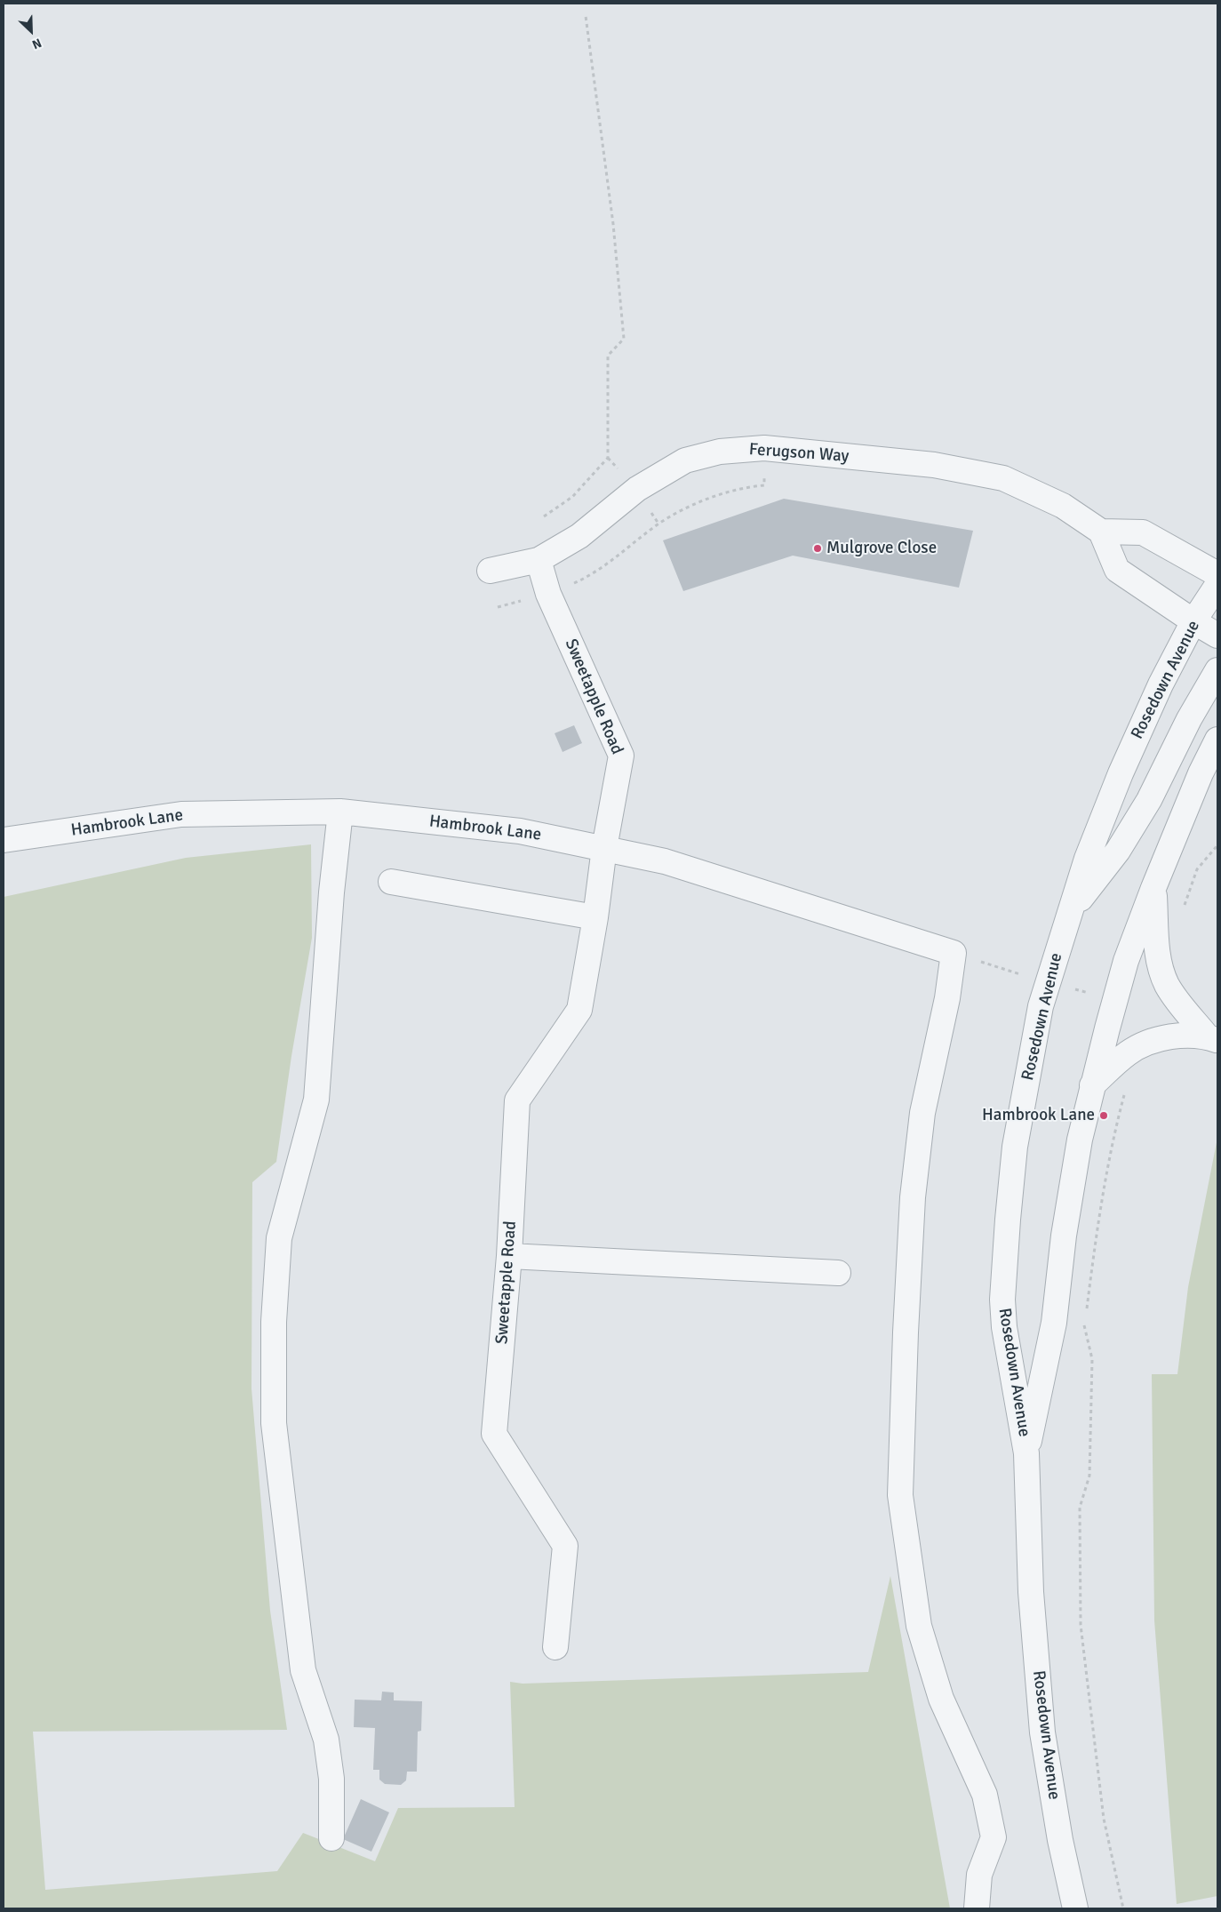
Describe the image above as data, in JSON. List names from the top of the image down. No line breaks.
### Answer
{"streets":{"street":["Ferugson Way","Rosedown Avenue","Sweetapple Road","Hambrook Lane"]},"crossings":[["Ferugson Way","Sweetapple Road"],["Sweetapple Road","Hambrook Lane"]],"places":["Mulgrove Close","Hambrook Lane"],"north":"bottom right"}
